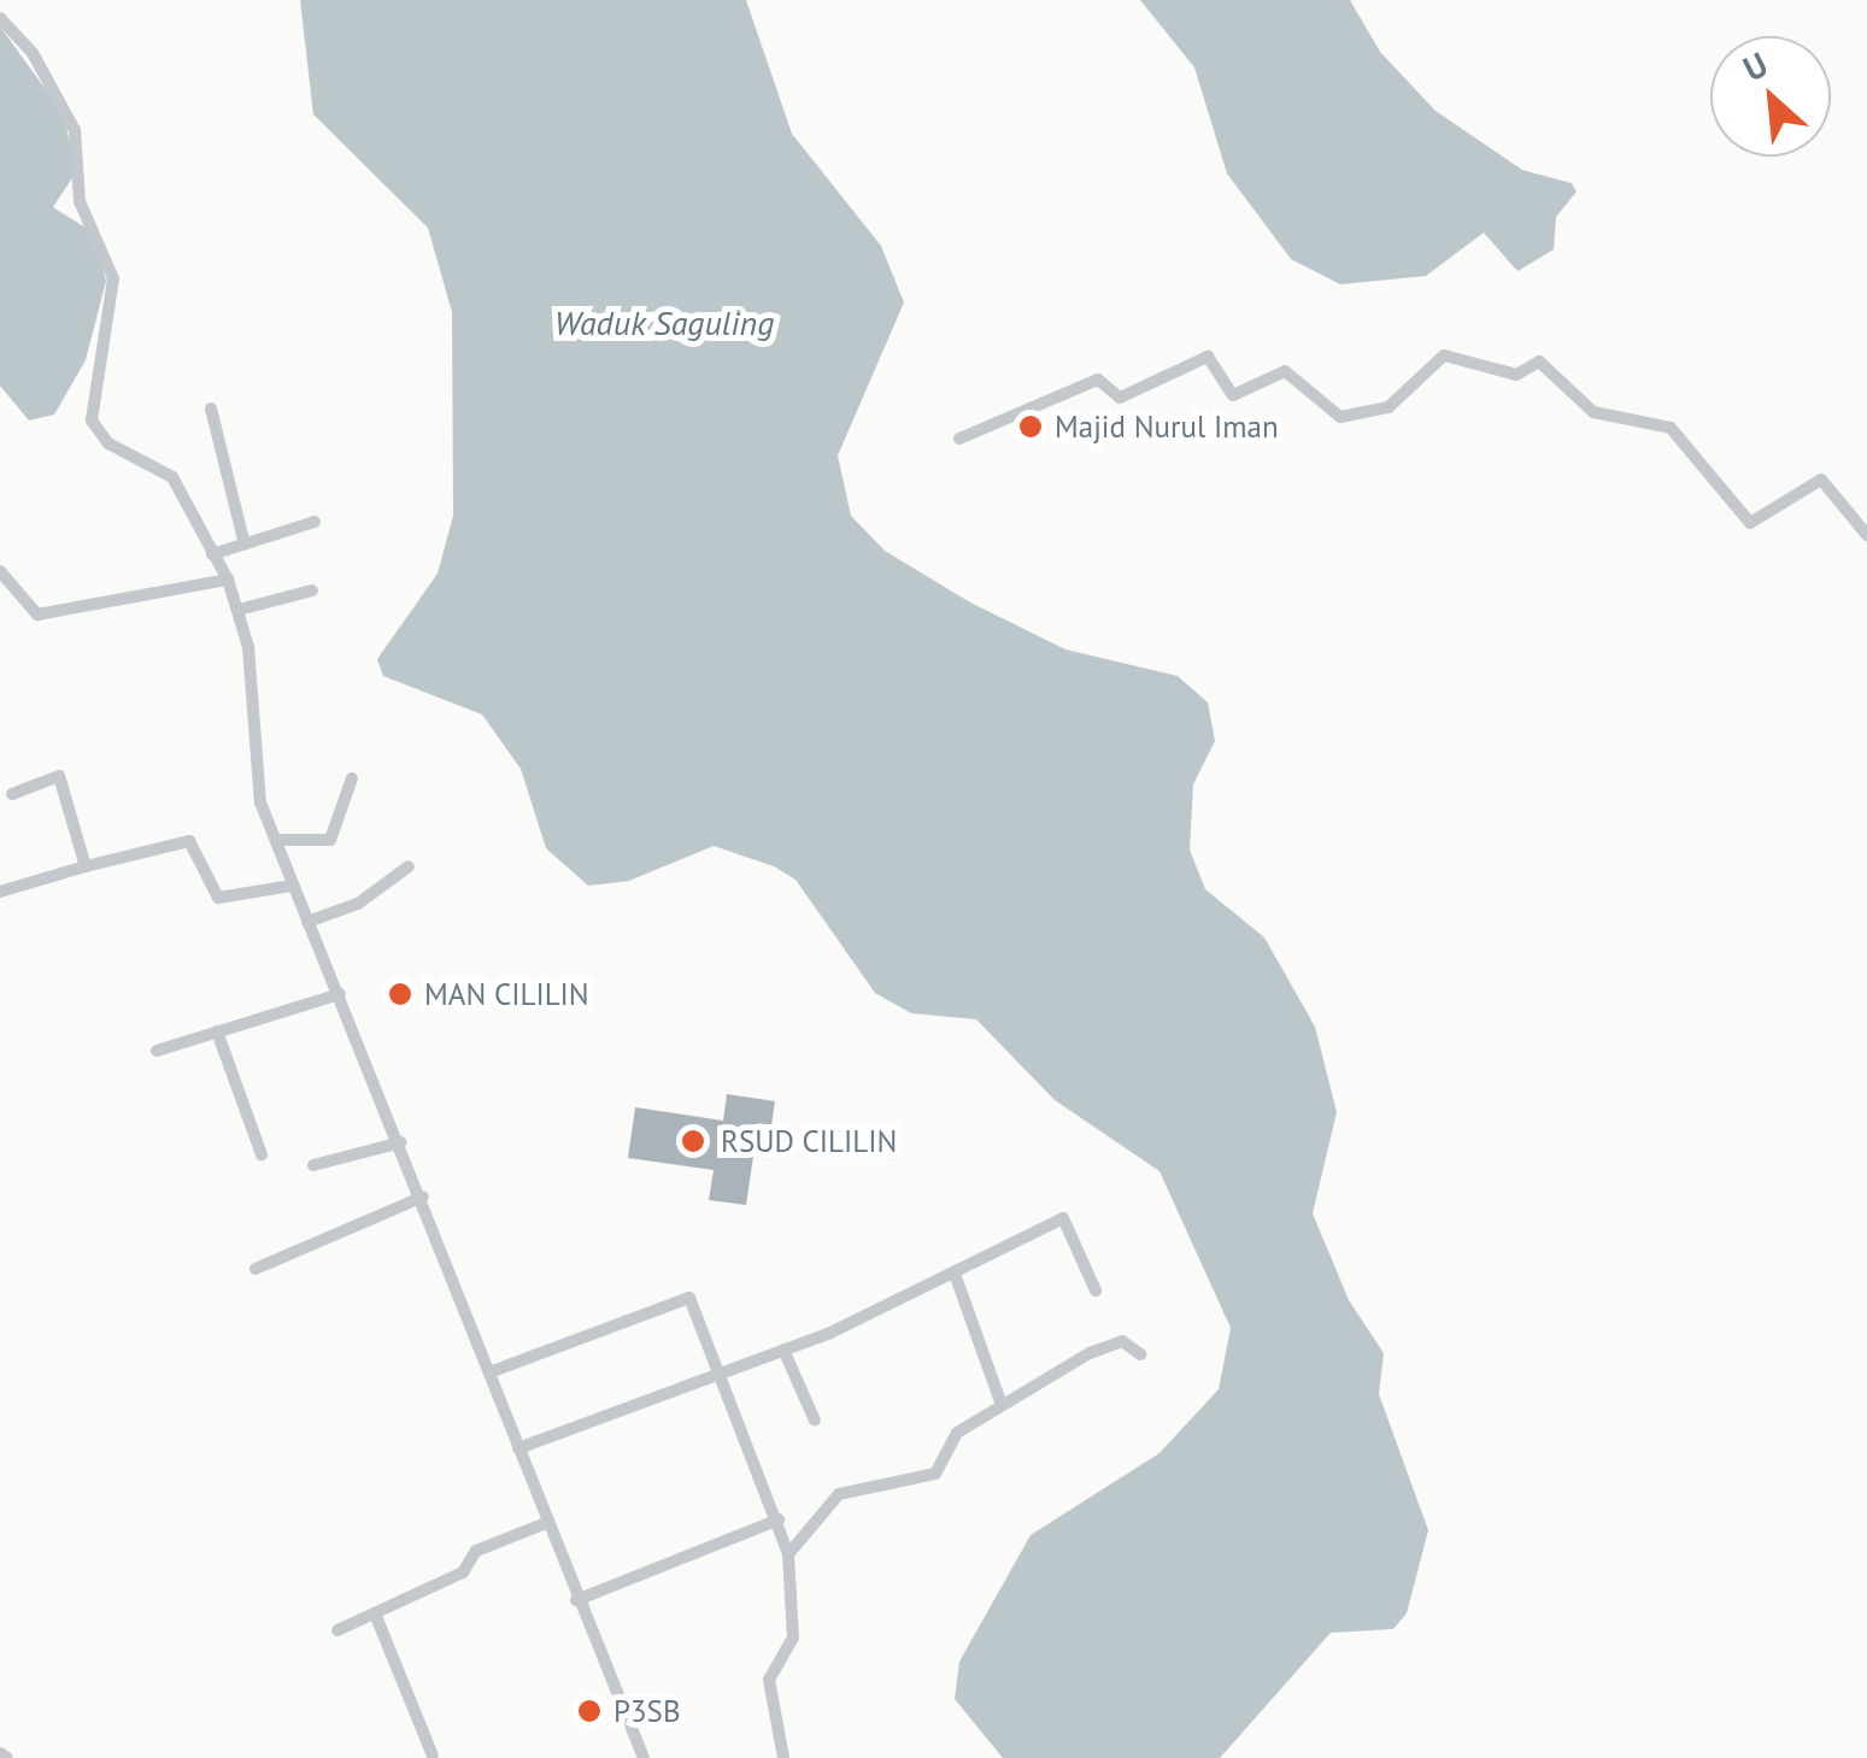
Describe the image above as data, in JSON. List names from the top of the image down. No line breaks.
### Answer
{"water":["Waduk Saguling"],"places":["Majid Nurul Iman","MAN CILILIN","RSUD CILILIN","P3SB"],"north":"top left"}
